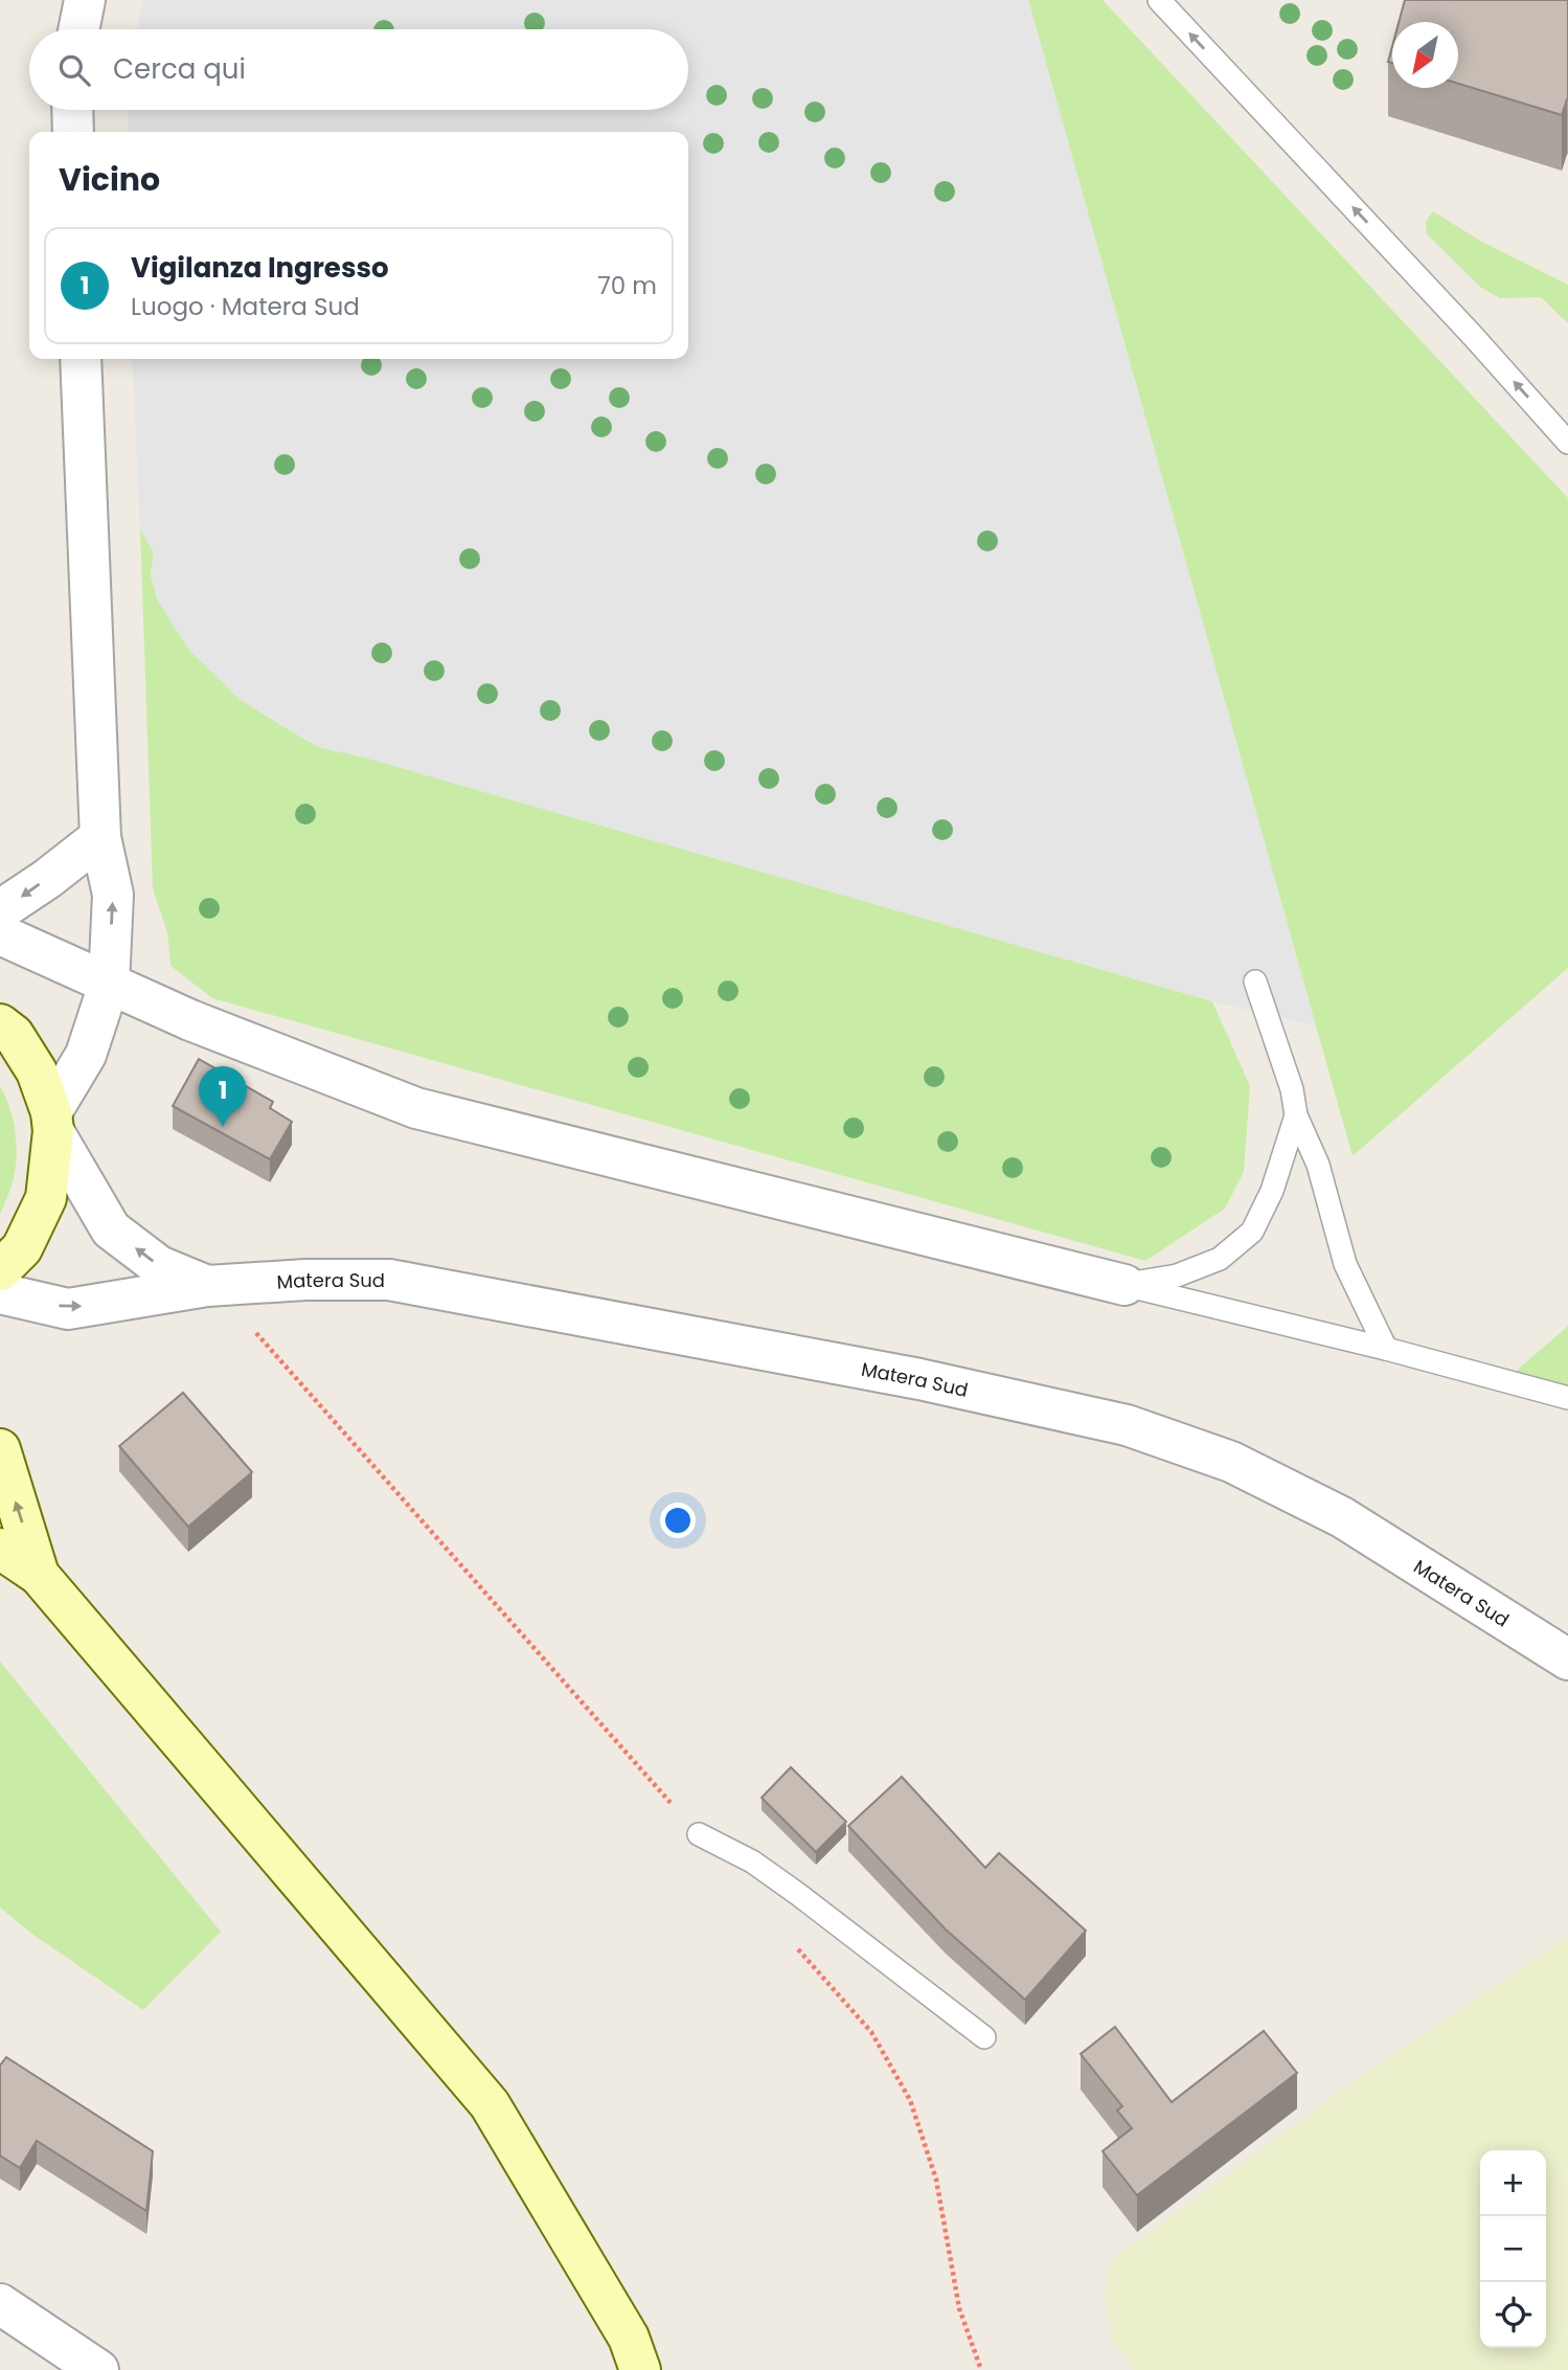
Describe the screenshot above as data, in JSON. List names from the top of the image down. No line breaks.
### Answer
{"streets":{"street":["Matera Sud"]},"north":"bottom left","page":{"search":"Cerca qui","heading":"Vicino","list":[{"mark":"1","name":"Vigilanza Ingresso","note":"Luogo · Matera Sud","value":"70 m"}],"pins":"1","map_buttons":["+","−"]}}
